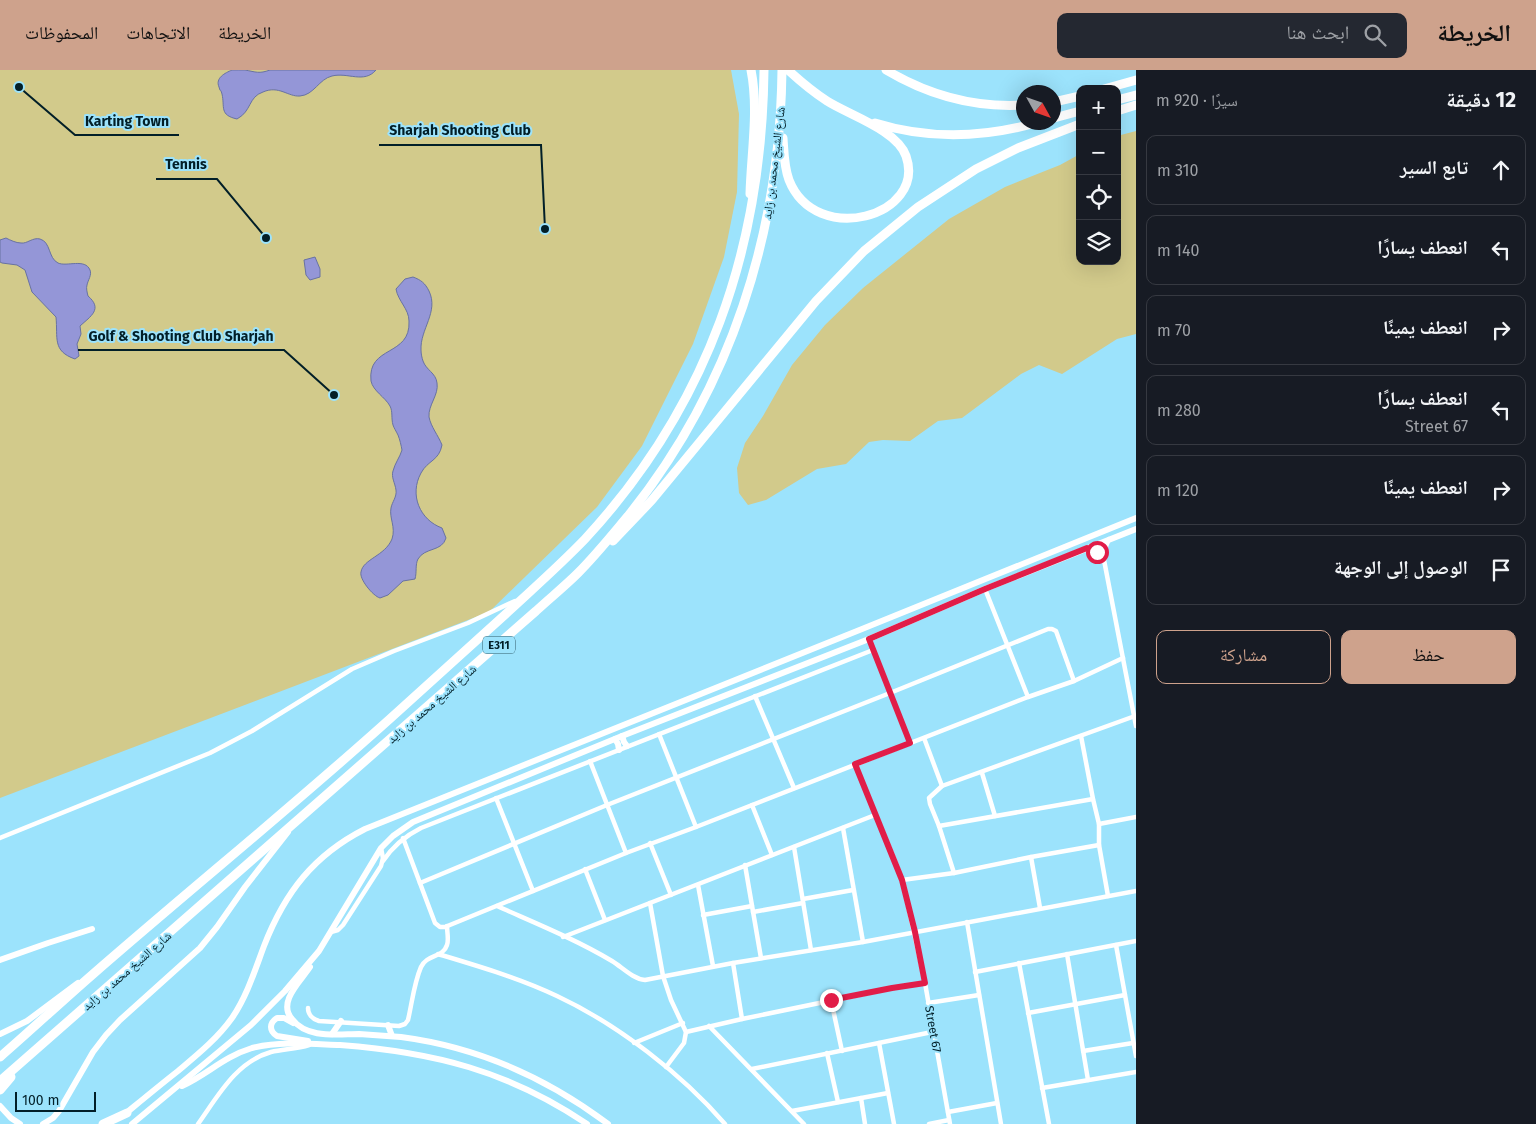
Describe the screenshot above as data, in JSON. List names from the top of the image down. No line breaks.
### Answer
{"streets":{"highway":["شارع الشيخ محمد بن زايد","E311"],"street":["Street 67"]},"places":["Karting Town","Sharjah Shooting Club","Tennis","Golf & Shooting Club Sharjah"],"scale_bar":"100 m","north":"bottom right","page":{"header":"الخريطة","search":"ابحث هنا","nav":["الخريطة","الاتجاهات","المحفوظات"],"heading":["12 دقيقة","سيرًا · 920 m"],"map_buttons":["+","−"],"list":[["تابع السير","310 m"],["انعطف يسارًا","140 m"],["انعطف يمينًا","70 m"],["انعطف يسارًا","Street 67","280 m"],["انعطف يمينًا","120 m"],"الوصول إلى الوجهة"],"buttons":["حفظ","مشاركة"],"scale":"100 m"}}
